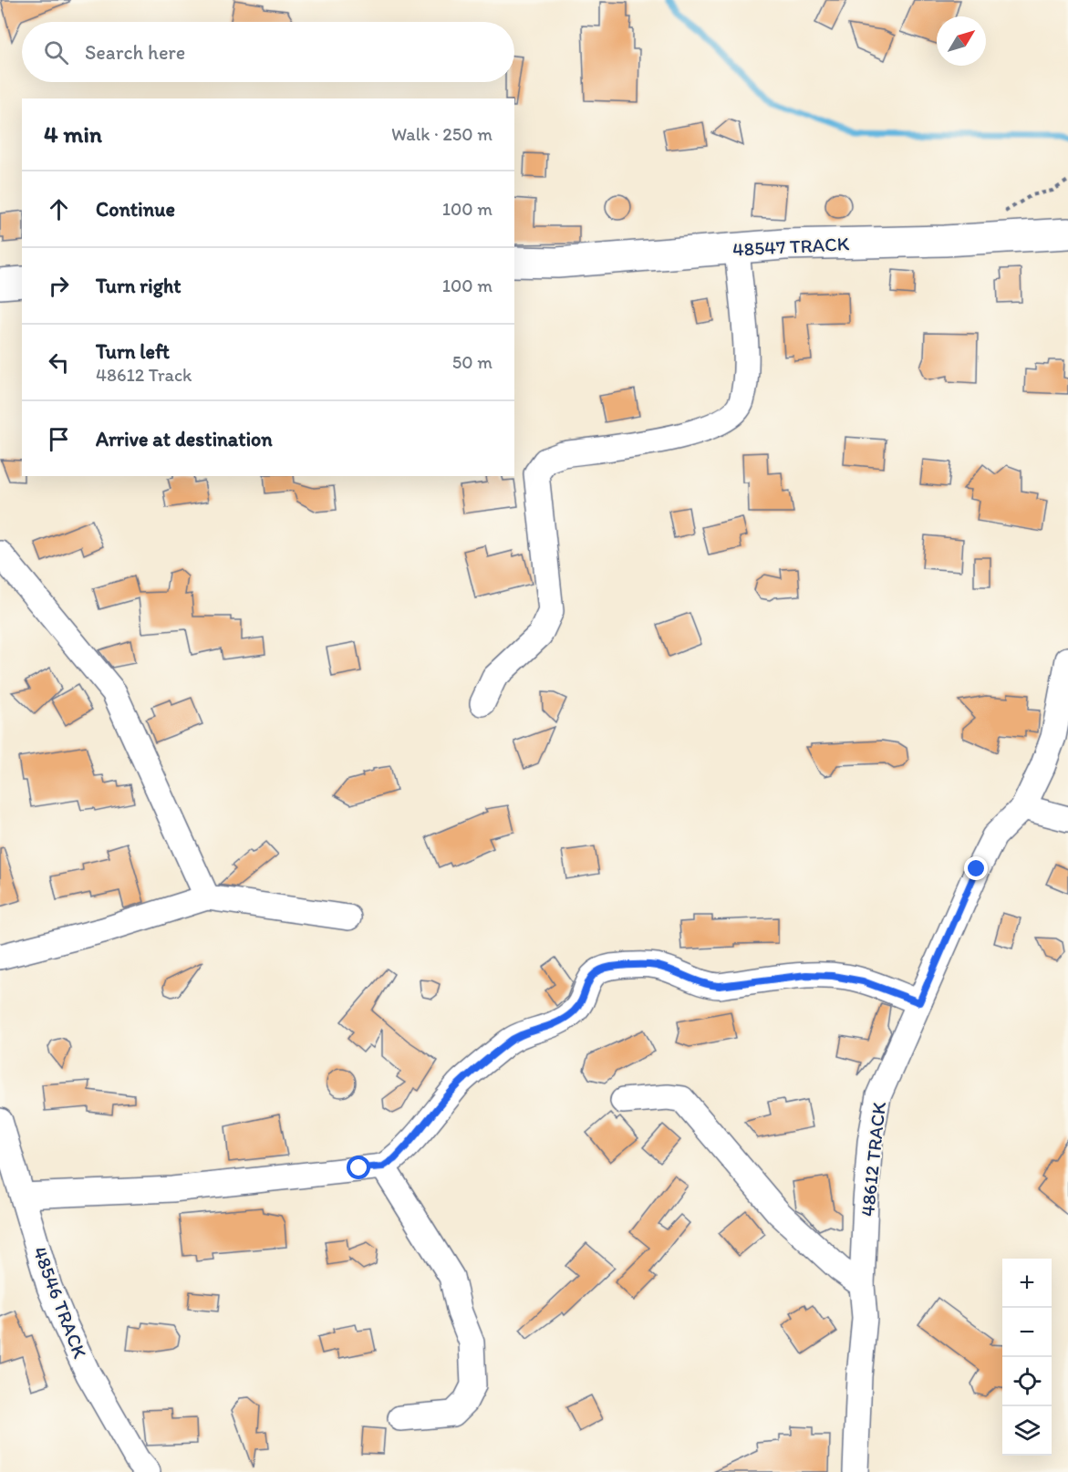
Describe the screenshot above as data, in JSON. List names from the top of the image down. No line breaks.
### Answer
{"streets":{"street":["48547 TRACK","48612 TRACK","48546 TRACK"]},"north":"top right","page":{"search":"Search here","heading":["4 min","Walk · 250 m"],"list":[["Continue","100 m"],["Turn right","100 m"],["Turn left","48612 Track","50 m"],"Arrive at destination"],"map_buttons":["+","−"]}}
